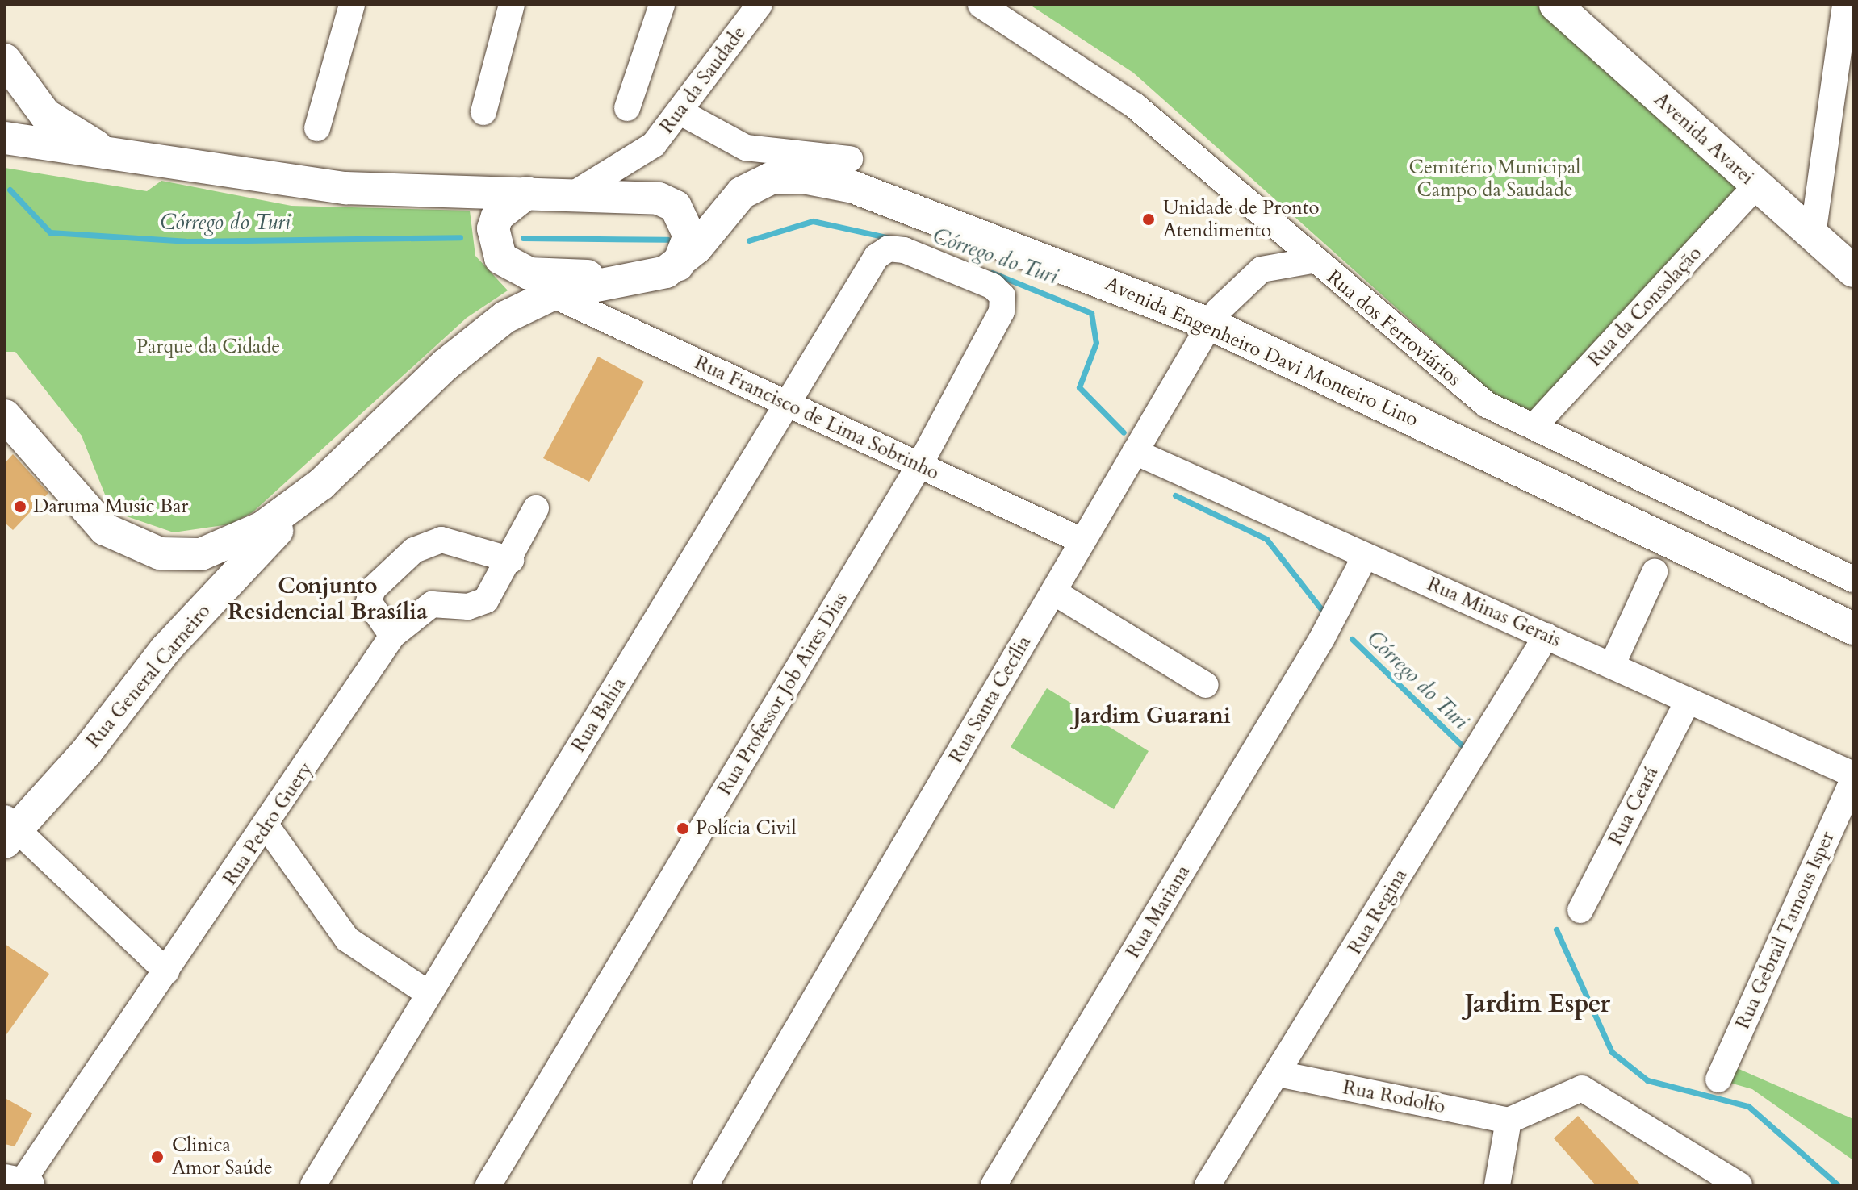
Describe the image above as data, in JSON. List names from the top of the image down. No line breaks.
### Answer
{"streets":{"main road":["Avenida Avarei","Avenida Engenheiro Davi Monteiro Lino","Rua General Carneiro"],"street":["Rua da Saudade","Rua da Consolação","Rua dos Ferroviários","Rua Francisco de Lima Sobrinho","Rua Minas Gerais","Rua Professor Job Aires Dias","Rua Santa Cecília","Rua Bahia","Rua Ceará","Rua Pedro Guery","Rua Mariana","Rua Regina","Rua Gebrail Tamous Isper","Rua Rodolfo"]},"crossings":[["Avenida Avarei","Rua da Consolação"],["Rua da Consolação","Rua dos Ferroviários"],["Rua dos Ferroviários","Rua Santa Cecília"],["Avenida Engenheiro Davi Monteiro Lino","Rua Santa Cecília"],["Rua Francisco de Lima Sobrinho","Rua Professor Job Aires Dias"],["Rua Francisco de Lima Sobrinho","Rua Santa Cecília"],["Rua Francisco de Lima Sobrinho","Rua Bahia"],["Rua Minas Gerais","Rua Santa Cecília"],["Rua Minas Gerais","Rua Ceará"],["Rua Minas Gerais","Rua Mariana"],["Rua Minas Gerais","Rua Regina"],["Rua Professor Job Aires Dias","Rua Bahia"],["Rua Regina","Rua Rodolfo"]],"districts":["Conjunto Residencial Brasília","Jardim Guarani","Jardim Esper"],"water":["Córrego do Turi"],"parks":["Cemitério Municipal Campo da Saudade","Parque da Cidade"],"places":["Unidade de Pronto Atendimento","Daruma Music Bar","Polícia Civil","Clinica Amor Saúde"]}
